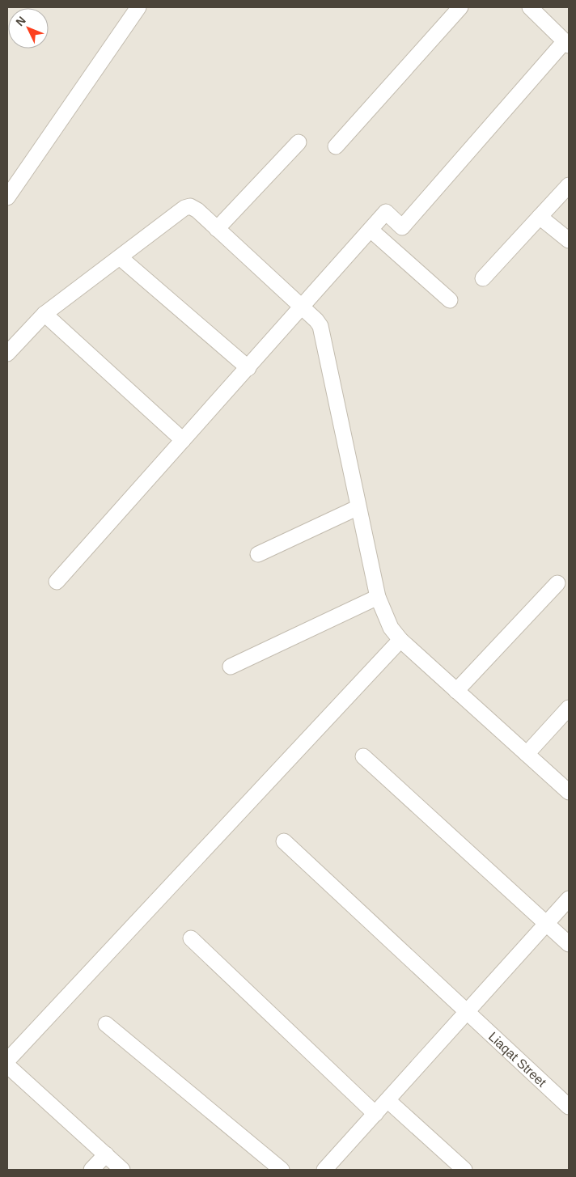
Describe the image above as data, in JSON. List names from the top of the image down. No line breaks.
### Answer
{"streets":{"street":["Liaqat Street"]},"north":"top left"}
